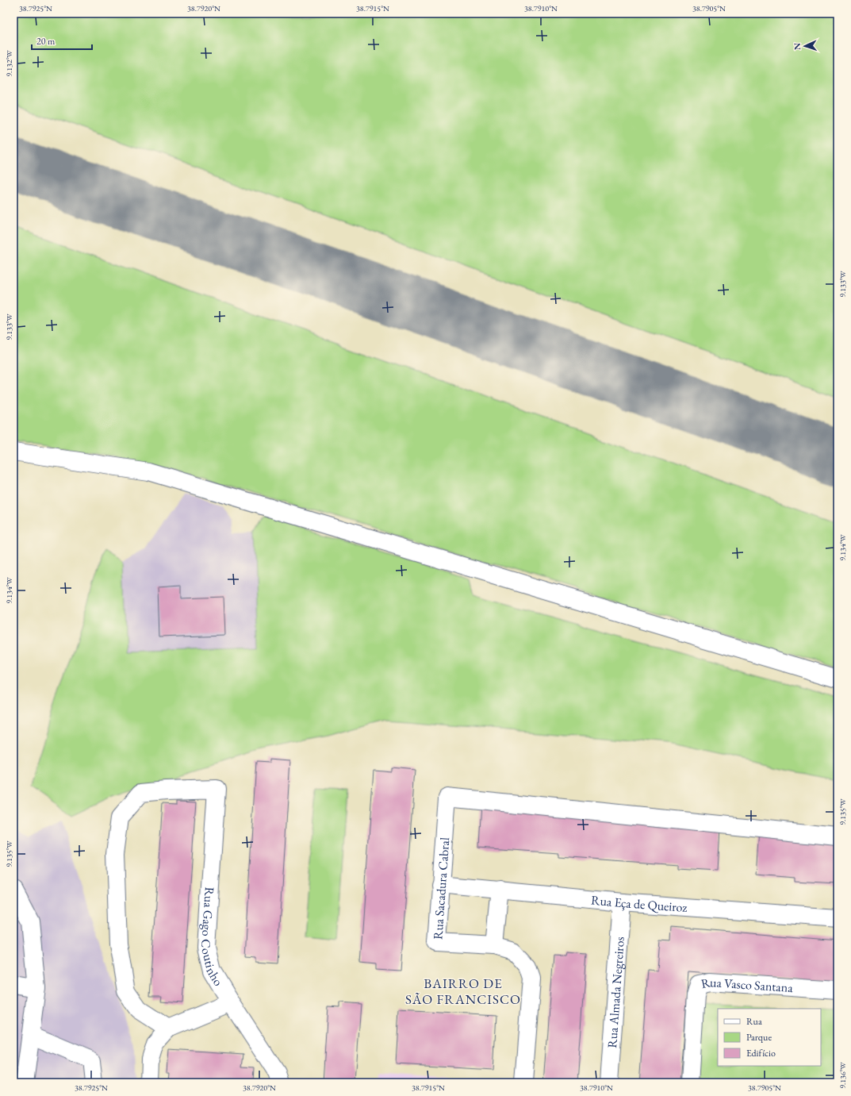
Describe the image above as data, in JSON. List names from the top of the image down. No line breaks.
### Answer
{"streets":{"street":["Rua Sacadura Cabral","Rua Eça de Queiroz","Rua Gago Coutinho","Rua Vasco Santana","Rua Almada Negreiros"]},"crossings":[["Rua Sacadura Cabral","Rua Eça de Queiroz"],["Rua Eça de Queiroz","Rua Almada Negreiros"]],"districts":["BAIRRO DE SÃO FRANCISCO"],"legend":["Rua","Parque","Edifício"],"scale_bar":"20 m","north":"left","coordinates":["38.7925°N","38.7920°N","38.7915°N","38.7910°N","38.7905°N","9.132°W","9.133°W","9.134°W","9.135°W","9.136°W"]}
